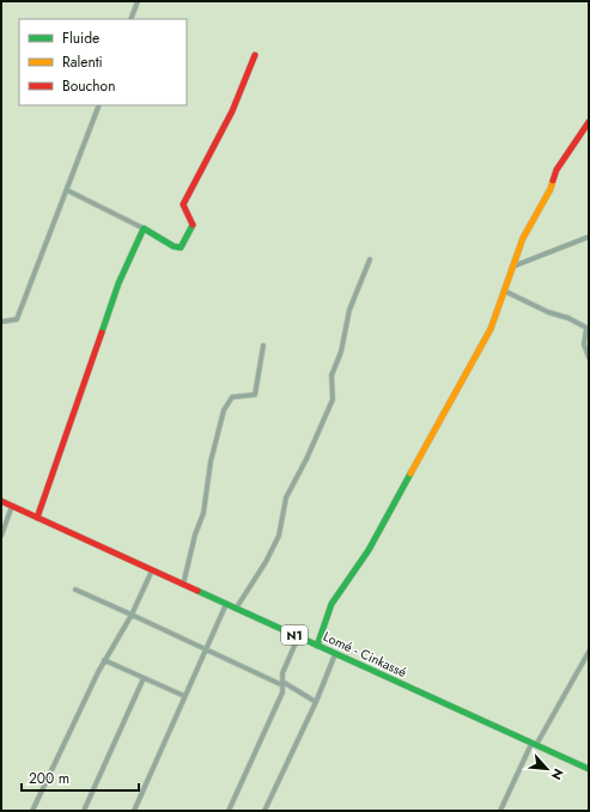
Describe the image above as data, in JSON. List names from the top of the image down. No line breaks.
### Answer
{"streets":{"main road":["N1","Lomé - Cinkassé"]},"legend":["Fluide","Ralenti","Bouchon"],"scale_bar":"200 m","north":"bottom right"}
